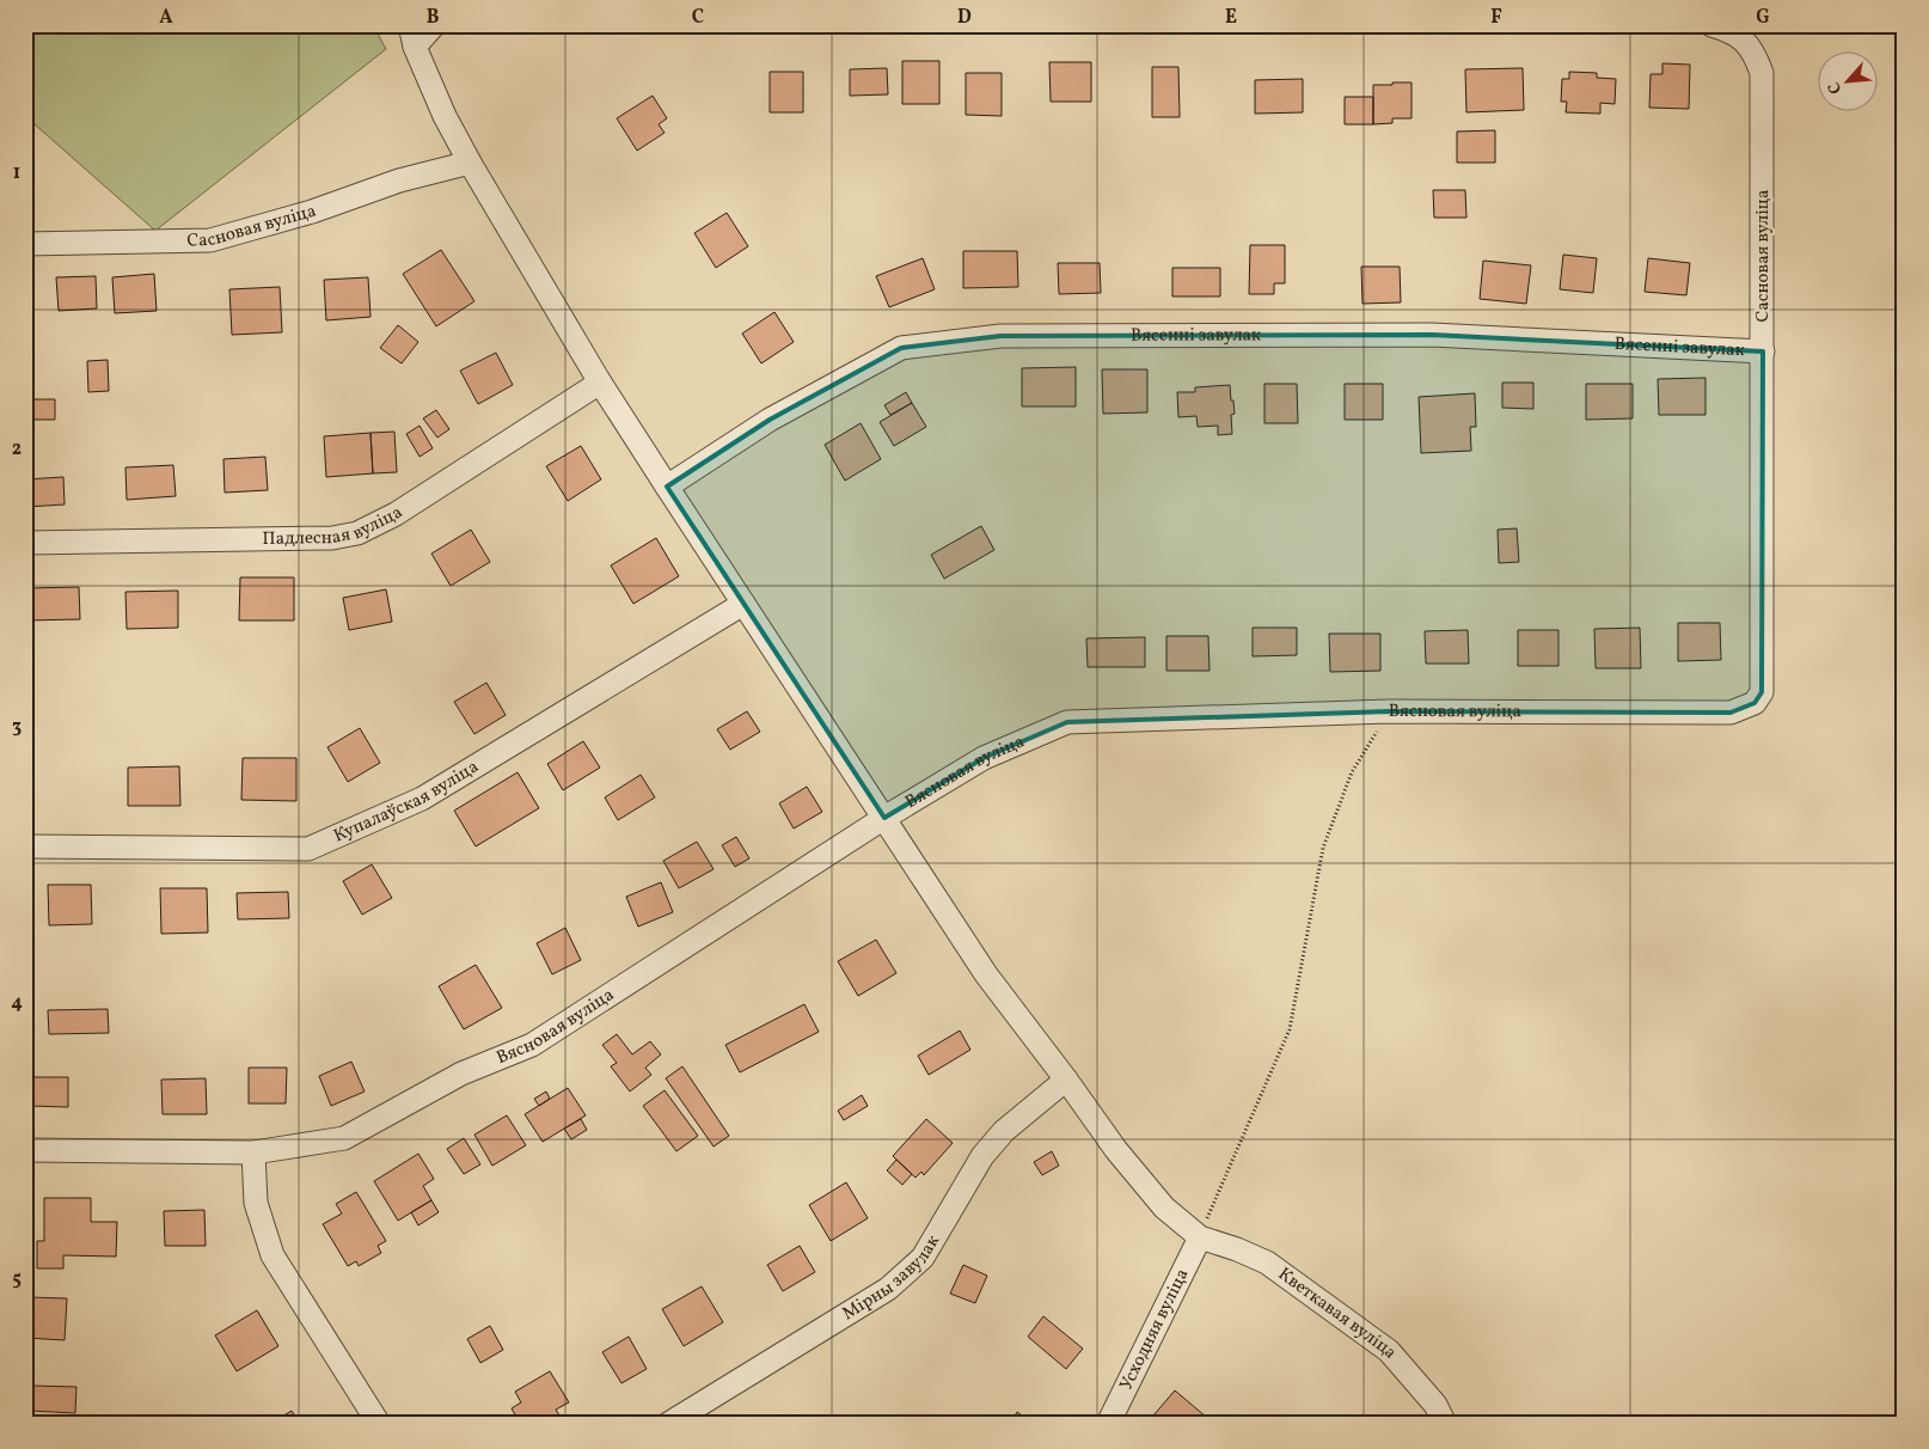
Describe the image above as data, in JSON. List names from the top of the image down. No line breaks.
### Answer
{"streets":{"street":["Сасновая вуліца","Вясенні завулак","Падлесная вуліца","Вясновая вуліца","Купалаўская вуліца","Мірны завулак","Кветкавая вуліца","Усходняя вуліца"]},"crossings":[["Сасновая вуліца","Вясенні завулак"],["Сасновая вуліца","Вясновая вуліца"],["Кветкавая вуліца","Усходняя вуліца"]],"north":"bottom left","grid":{"columns":["A","B","C","D","E","F","G"],"rows":["1","2","3","4","5"]}}
